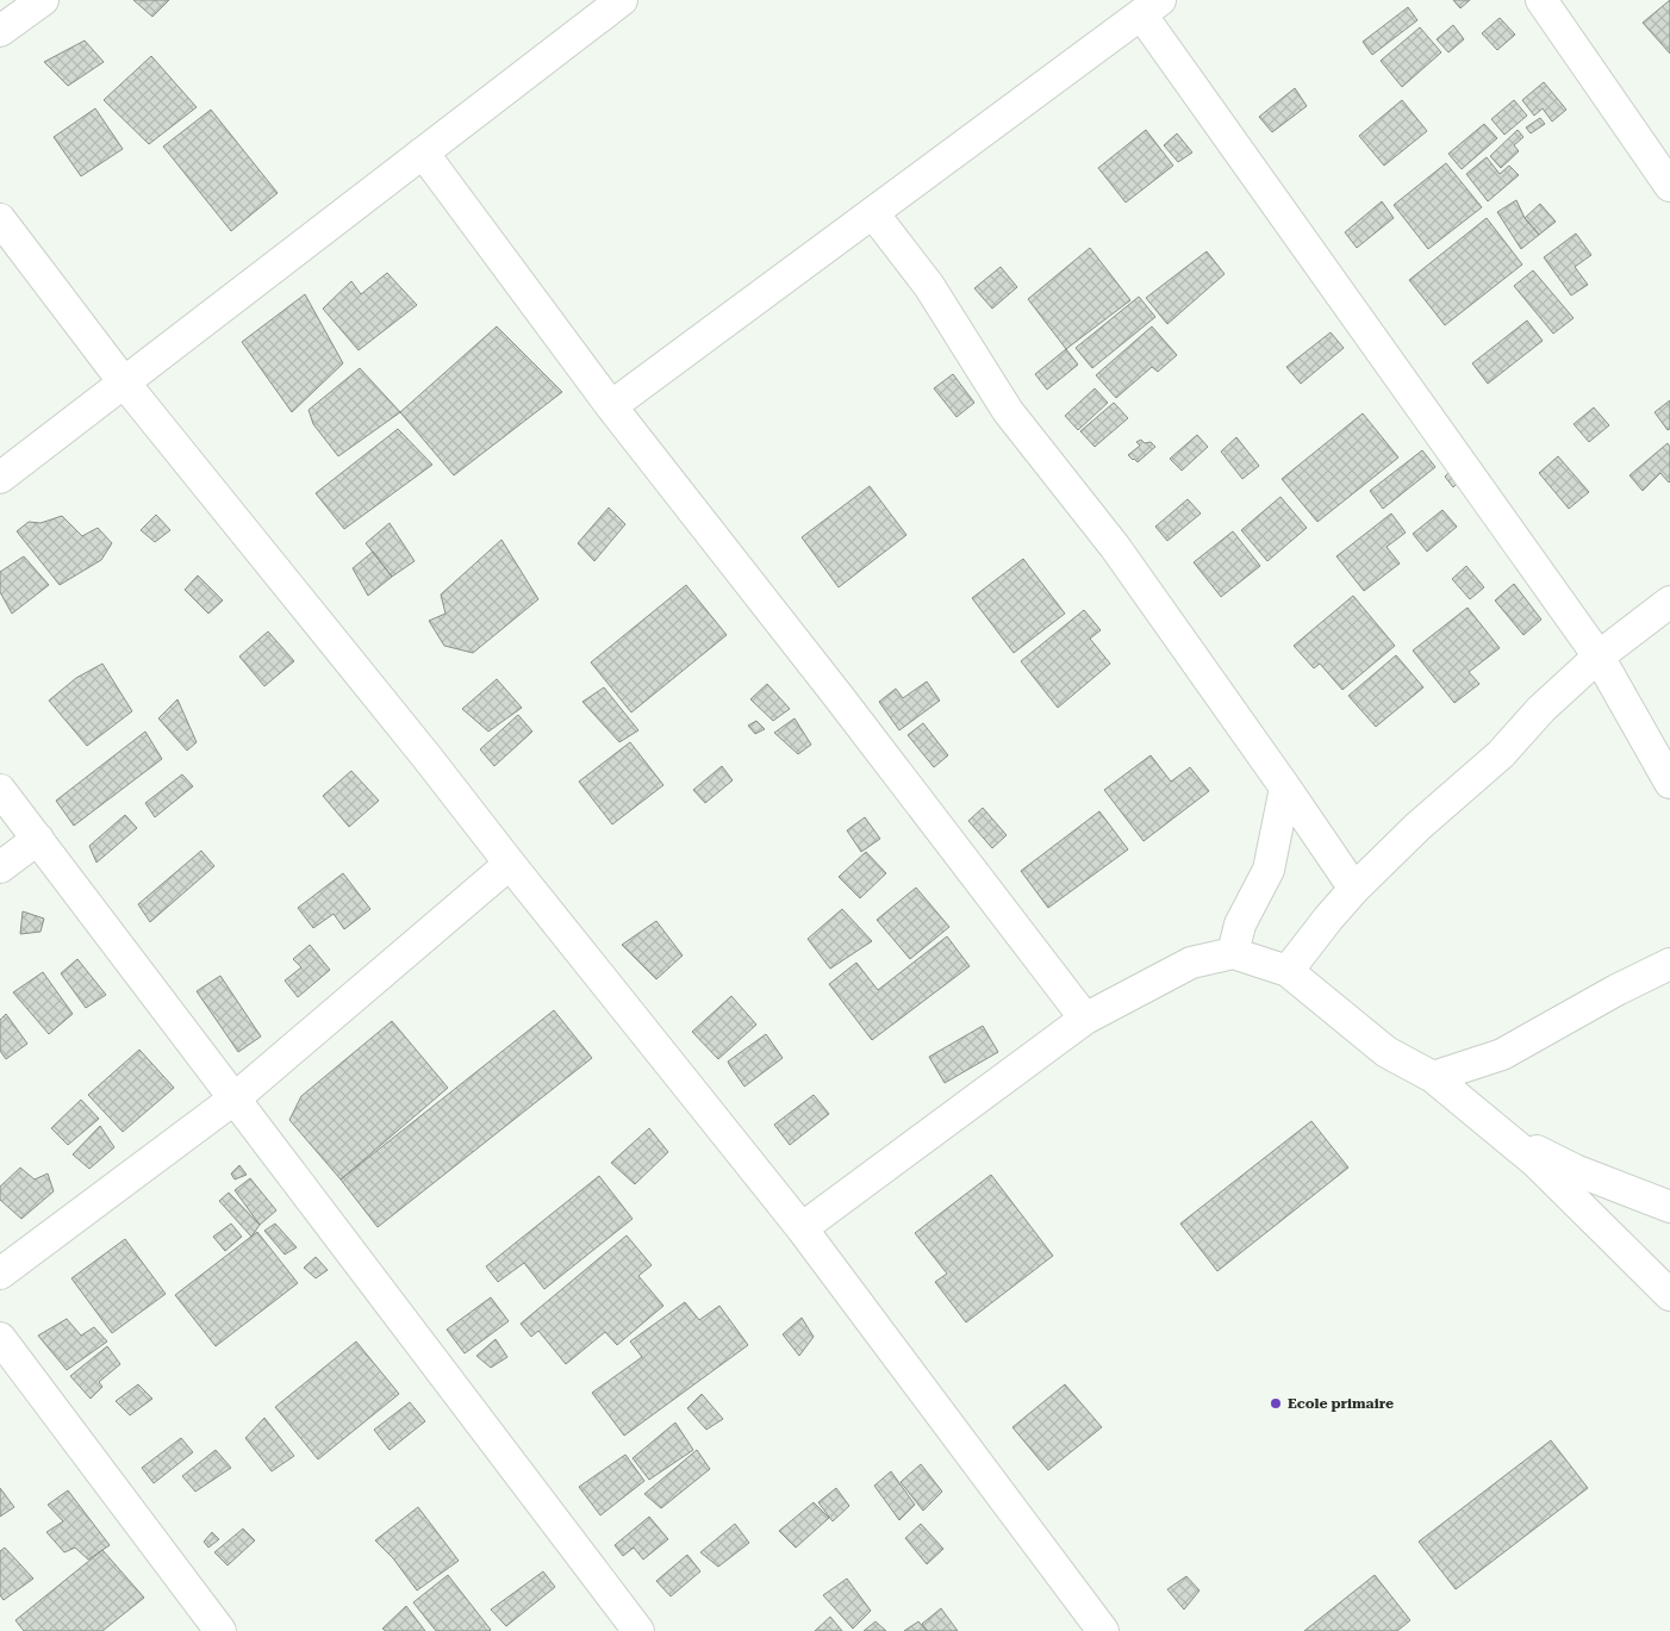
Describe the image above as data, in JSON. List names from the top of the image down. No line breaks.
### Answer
{"places":["Ecole primaire"]}
